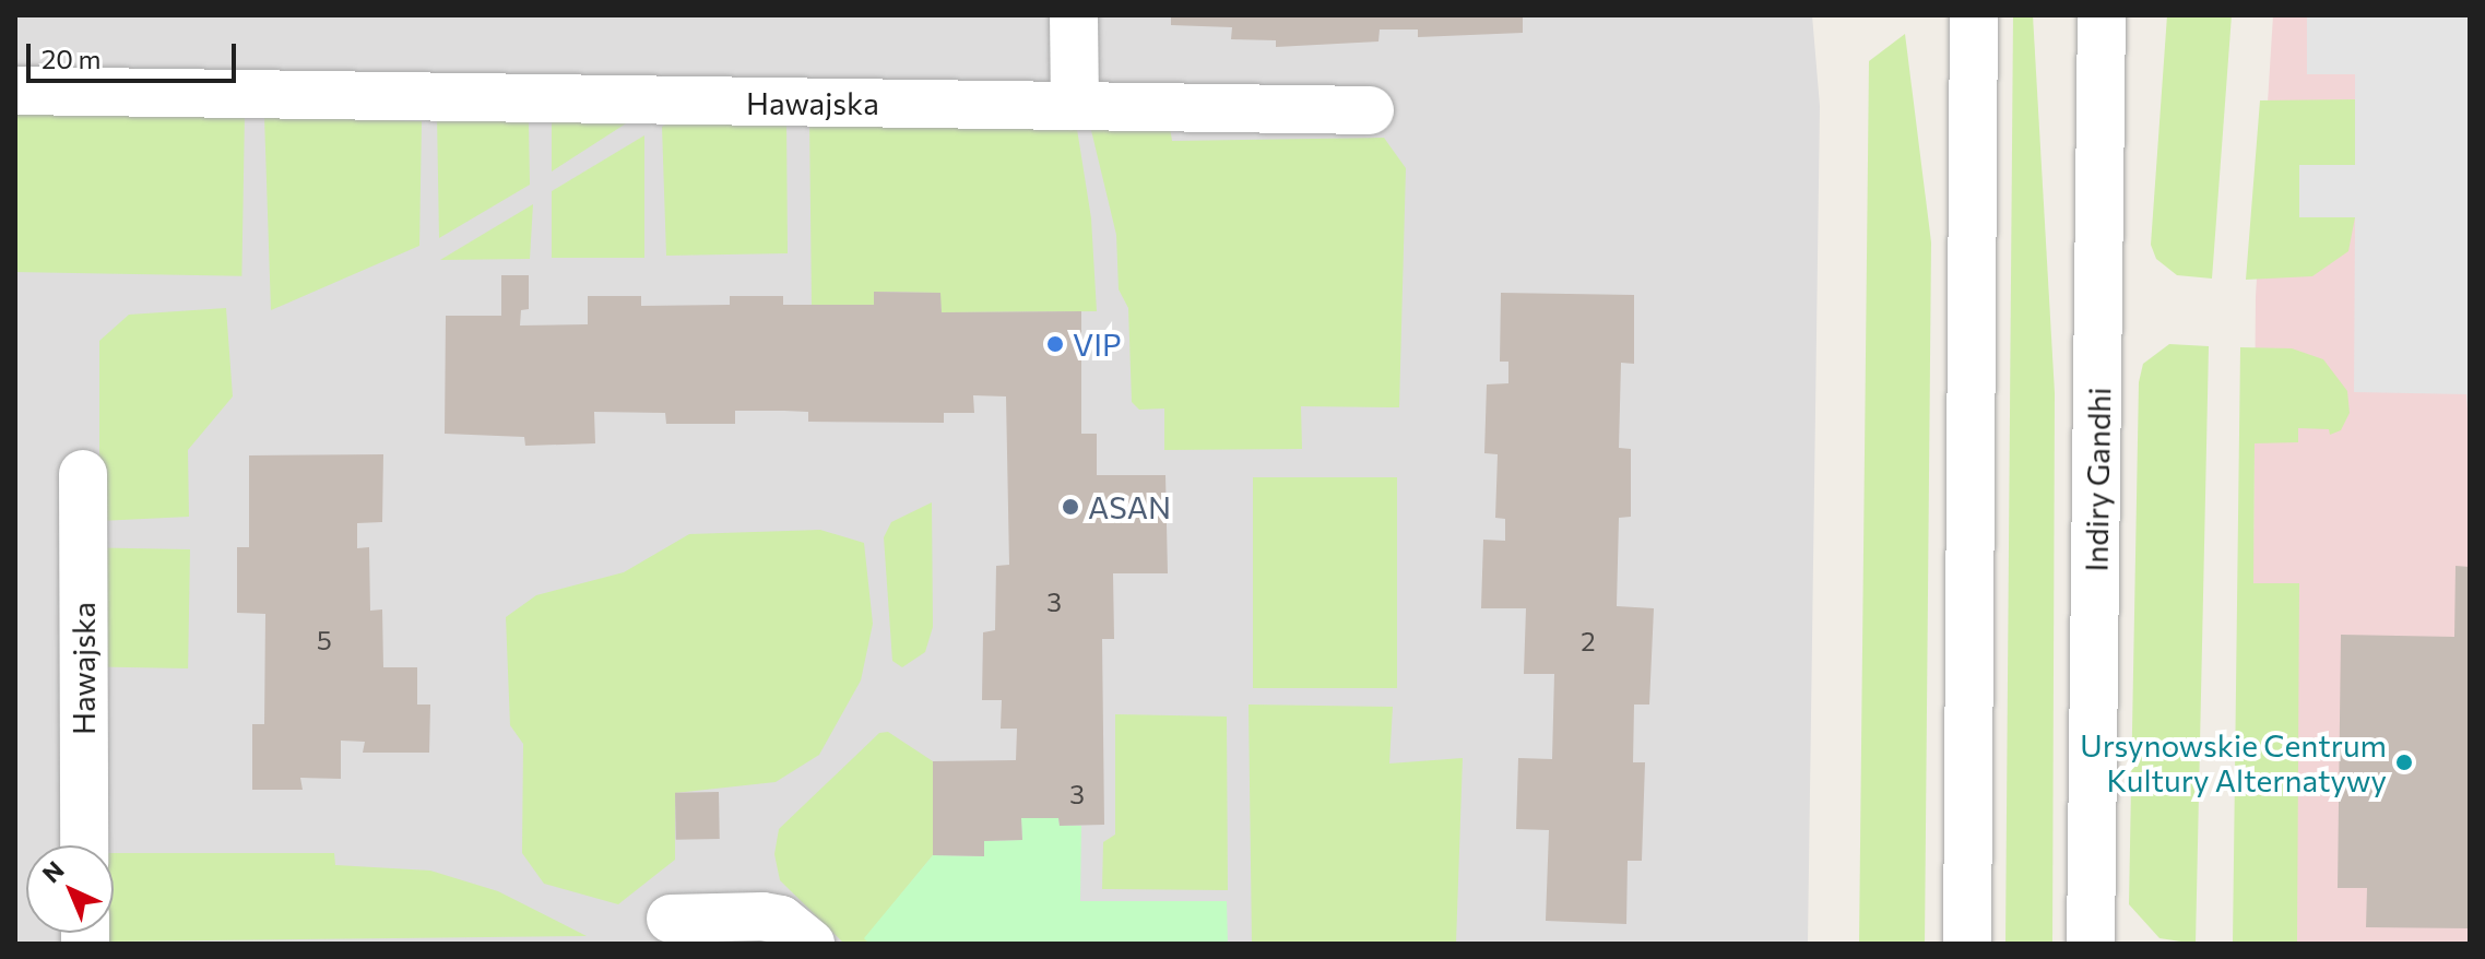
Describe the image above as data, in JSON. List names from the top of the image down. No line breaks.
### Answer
{"streets":{"street":["Hawajska","Indiry Gandhi"]},"places":["VIP","ASAN","Ursynowskie Centrum Kultury Alternatywy"],"house_numbers":["3","5","2","3"],"scale_bar":"20 m","north":"top left"}
